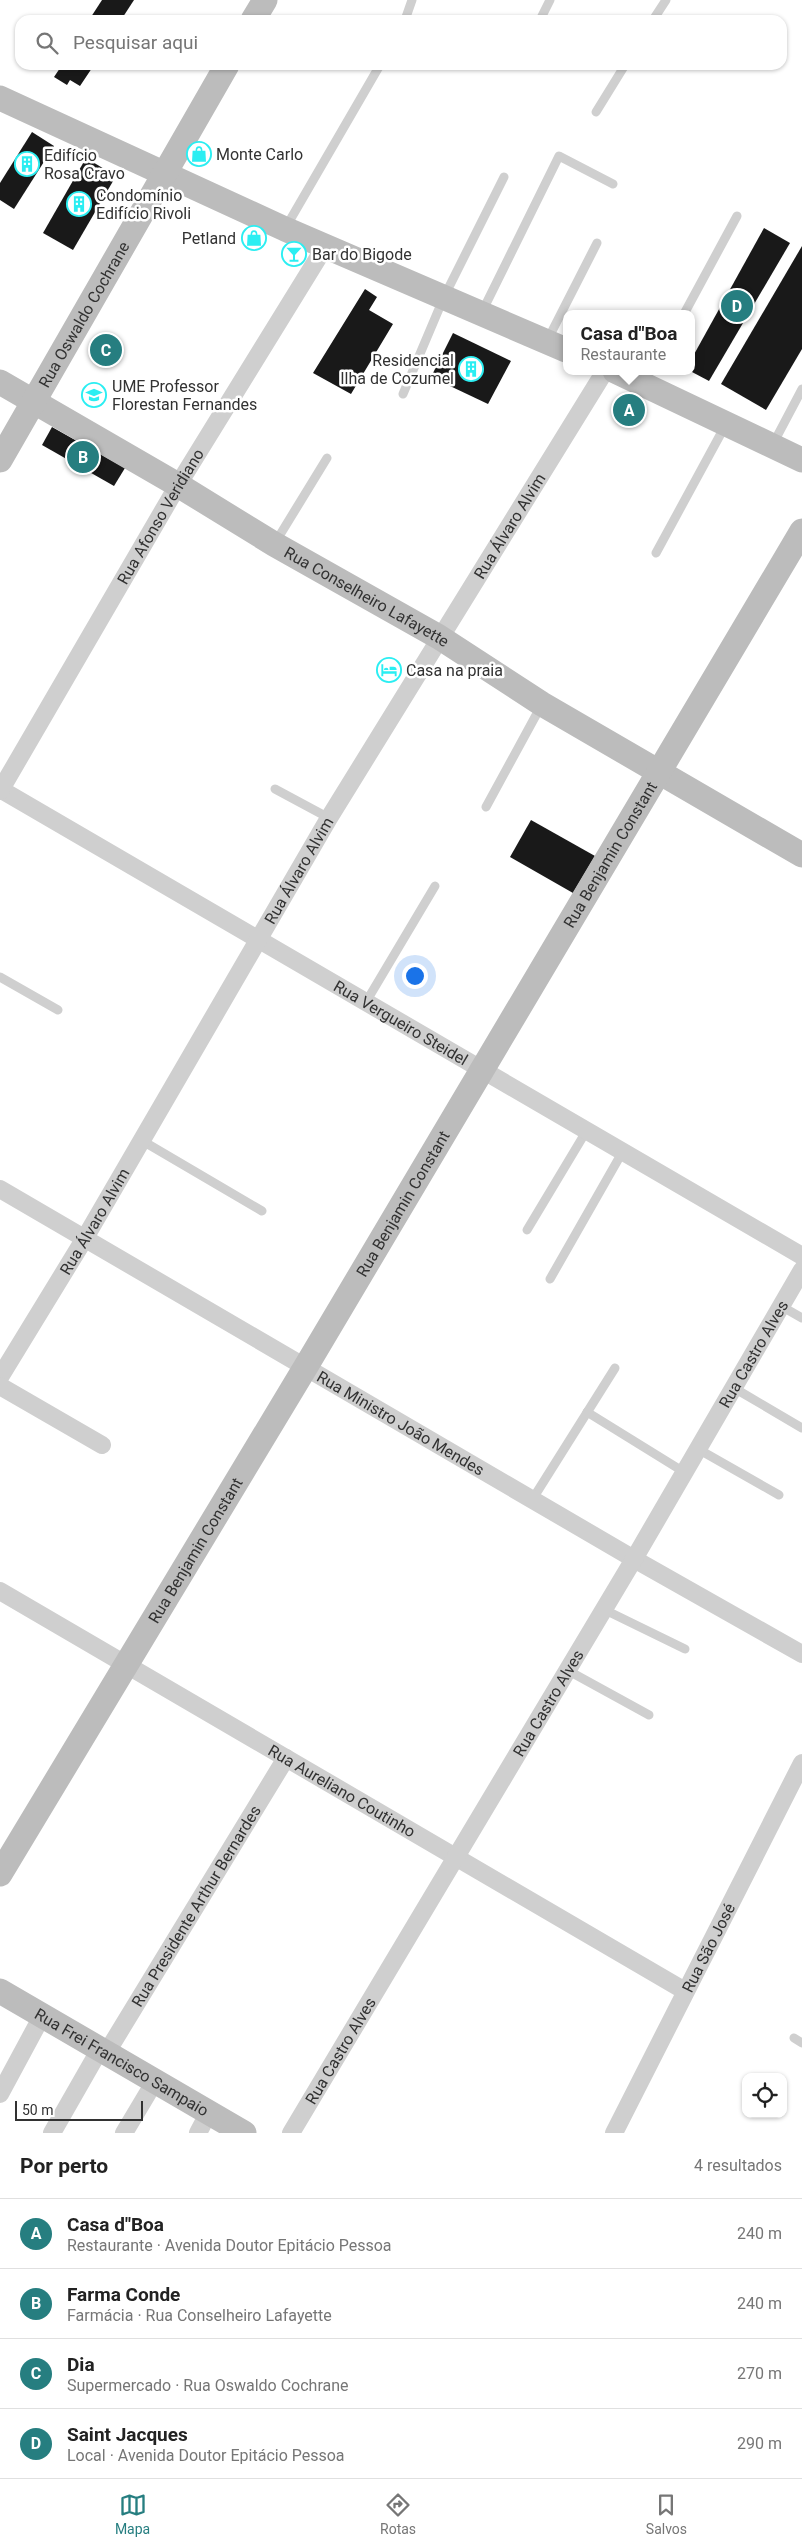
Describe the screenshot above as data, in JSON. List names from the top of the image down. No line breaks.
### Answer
{"streets":{"street":["Rua Oswaldo Cochrane","Rua Afonso Veridiano","Rua Álvaro Alvim","Rua Conselheiro Lafayette","Rua Benjamin Constant","Rua Vergueiro Steidel","Rua Castro Alves","Rua Ministro João Mendes","Rua Aureliano Coutinho","Rua Presidente Arthur Bernardes","Rua São José","Rua Frei Francisco Sampaio"]},"crossings":[["Rua Oswaldo Cochrane","Rua Conselheiro Lafayette"],["Rua Afonso Veridiano","Rua Conselheiro Lafayette"],["Rua Afonso Veridiano","Rua Vergueiro Steidel"],["Rua Álvaro Alvim","Rua Conselheiro Lafayette"],["Rua Álvaro Alvim","Rua Vergueiro Steidel"],["Rua Álvaro Alvim","Rua Ministro João Mendes"],["Rua Conselheiro Lafayette","Rua Benjamin Constant"],["Rua Benjamin Constant","Rua Vergueiro Steidel"],["Rua Benjamin Constant","Rua Ministro João Mendes"],["Rua Benjamin Constant","Rua Aureliano Coutinho"],["Rua Castro Alves","Rua Ministro João Mendes"],["Rua Castro Alves","Rua Aureliano Coutinho"],["Rua Aureliano Coutinho","Rua Presidente Arthur Bernardes"],["Rua Aureliano Coutinho","Rua São José"],["Rua Presidente Arthur Bernardes","Rua Frei Francisco Sampaio"]],"places":{"shop":["Monte Carlo","Petland"],"building":["Edifício Rosa Cravo","Condomínio Edifício Rivoli","Residencial Ilha de Cozumel"],"bar":["Bar do Bigode"],"school or university":["UME Professor Florestan Fernandes"],"hotel":["Casa na praia"]},"scale_bar":"50 m","page":{"search":"Pesquisar aqui","pins":["D","C","A","B"],"popup":["Casa d\"Boa","Restaurante"],"scale":"50 m","heading":["Por perto","4 resultados"],"list":[{"mark":"A","name":"Casa d\"Boa","note":"Restaurante · Avenida Doutor Epitácio Pessoa","value":"240 m"},{"mark":"B","name":"Farma Conde","note":"Farmácia · Rua Conselheiro Lafayette","value":"240 m"},{"mark":"C","name":"Dia","note":"Supermercado · Rua Oswaldo Cochrane","value":"270 m"},{"mark":"D","name":"Saint Jacques","note":"Local · Avenida Doutor Epitácio Pessoa","value":"290 m"}],"nav":["Mapa","Rotas","Salvos"]}}
